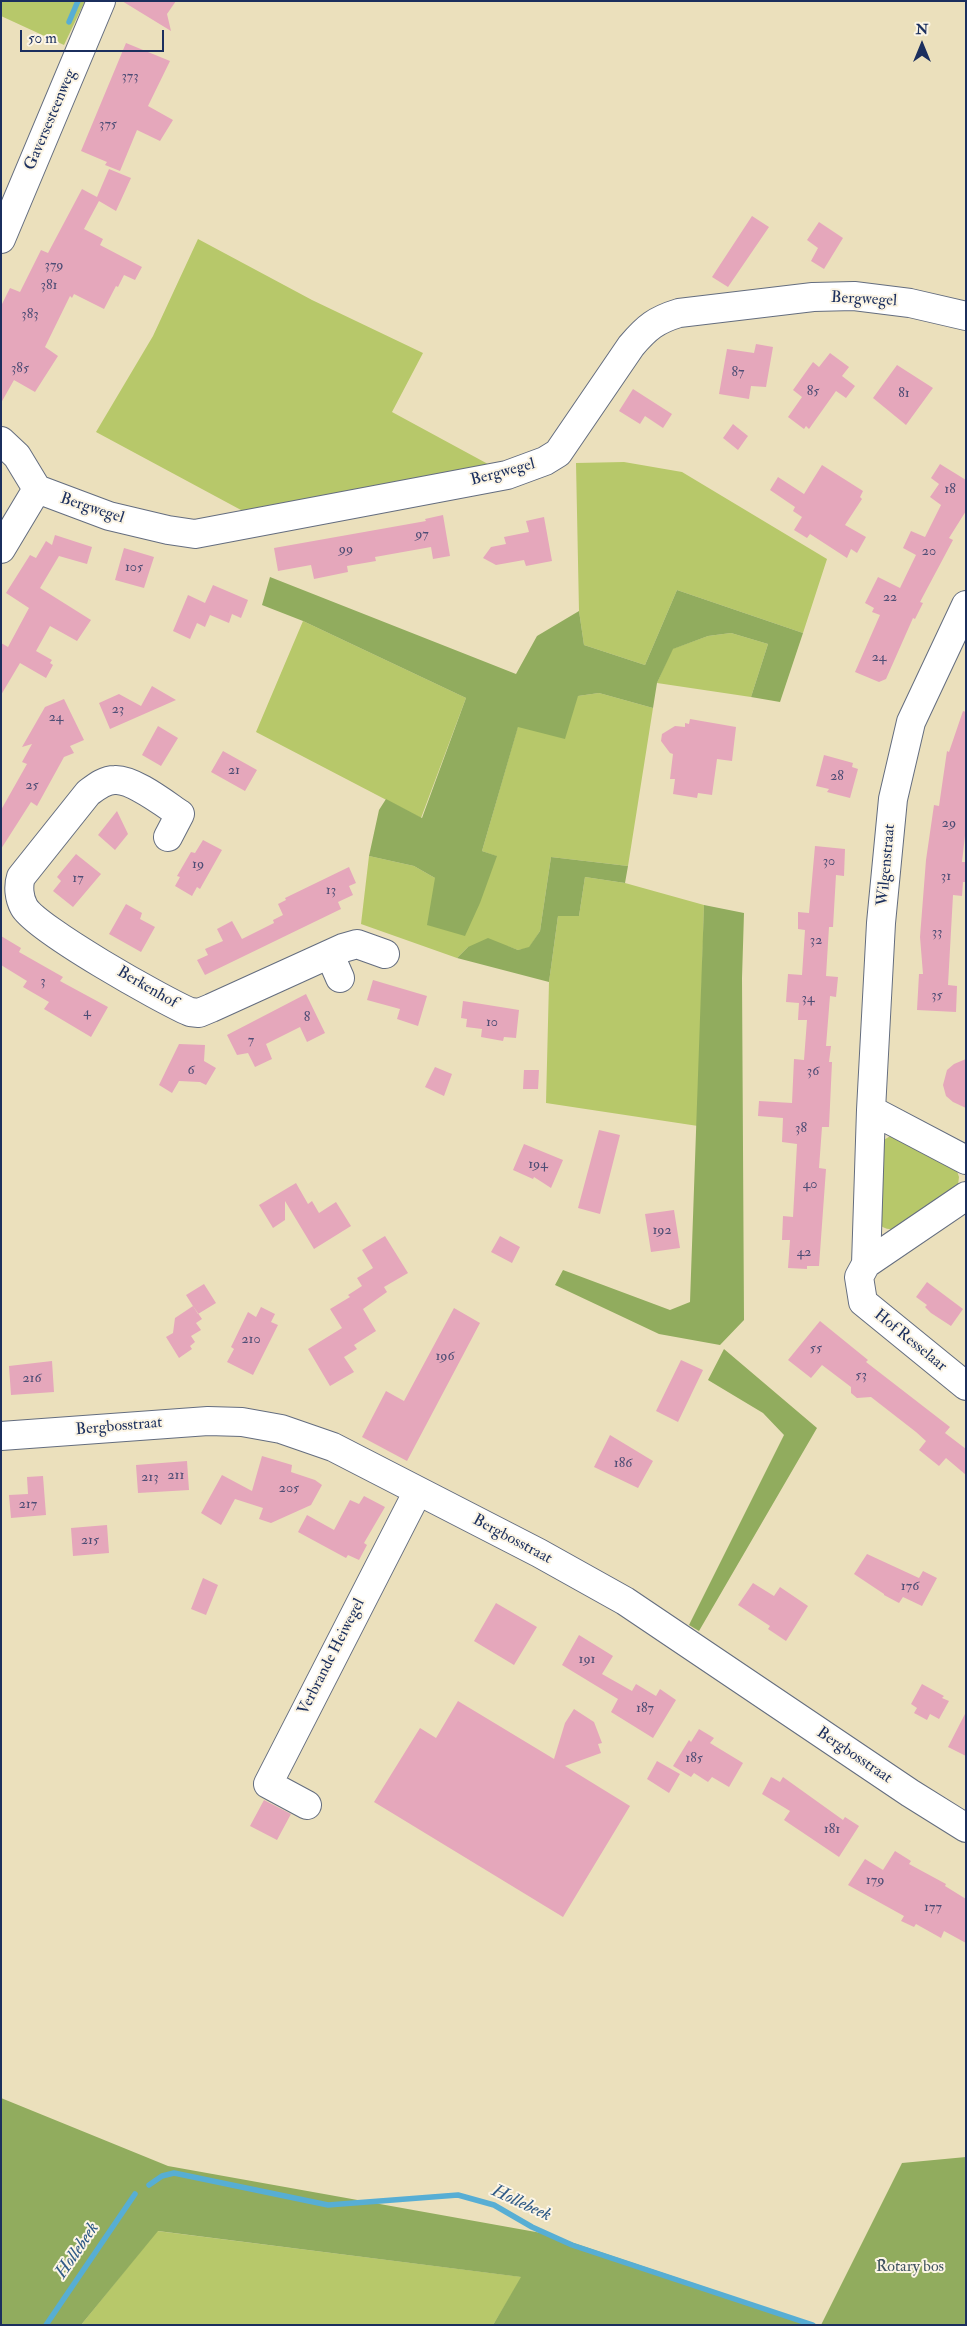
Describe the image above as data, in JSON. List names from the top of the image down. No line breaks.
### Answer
{"streets":{"street":["Gaversesteenweg","Bergwegel","Wilgenstraat","Berkenhof","Hof Resselaar","Bergbosstraat","Verbrande Heiwegel"]},"crossings":[["Wilgenstraat","Hof Resselaar"],["Bergbosstraat","Verbrande Heiwegel"]],"water":["Hollebeek"],"parks":["Rotary bos"],"house_numbers":["373","375","379","381","383","385","87","85","81","18","97","99","20","105","22","24","23","24","21","28","25","29","30","19","31","17","13","33","32","3","35","34","4","8","10","7","6","36","38","194","40","192","42","210","55","196","53","216","186","211","213","205","217","215","176","191","187","185","181","179","177"],"scale_bar":"50 m","north":"top"}
